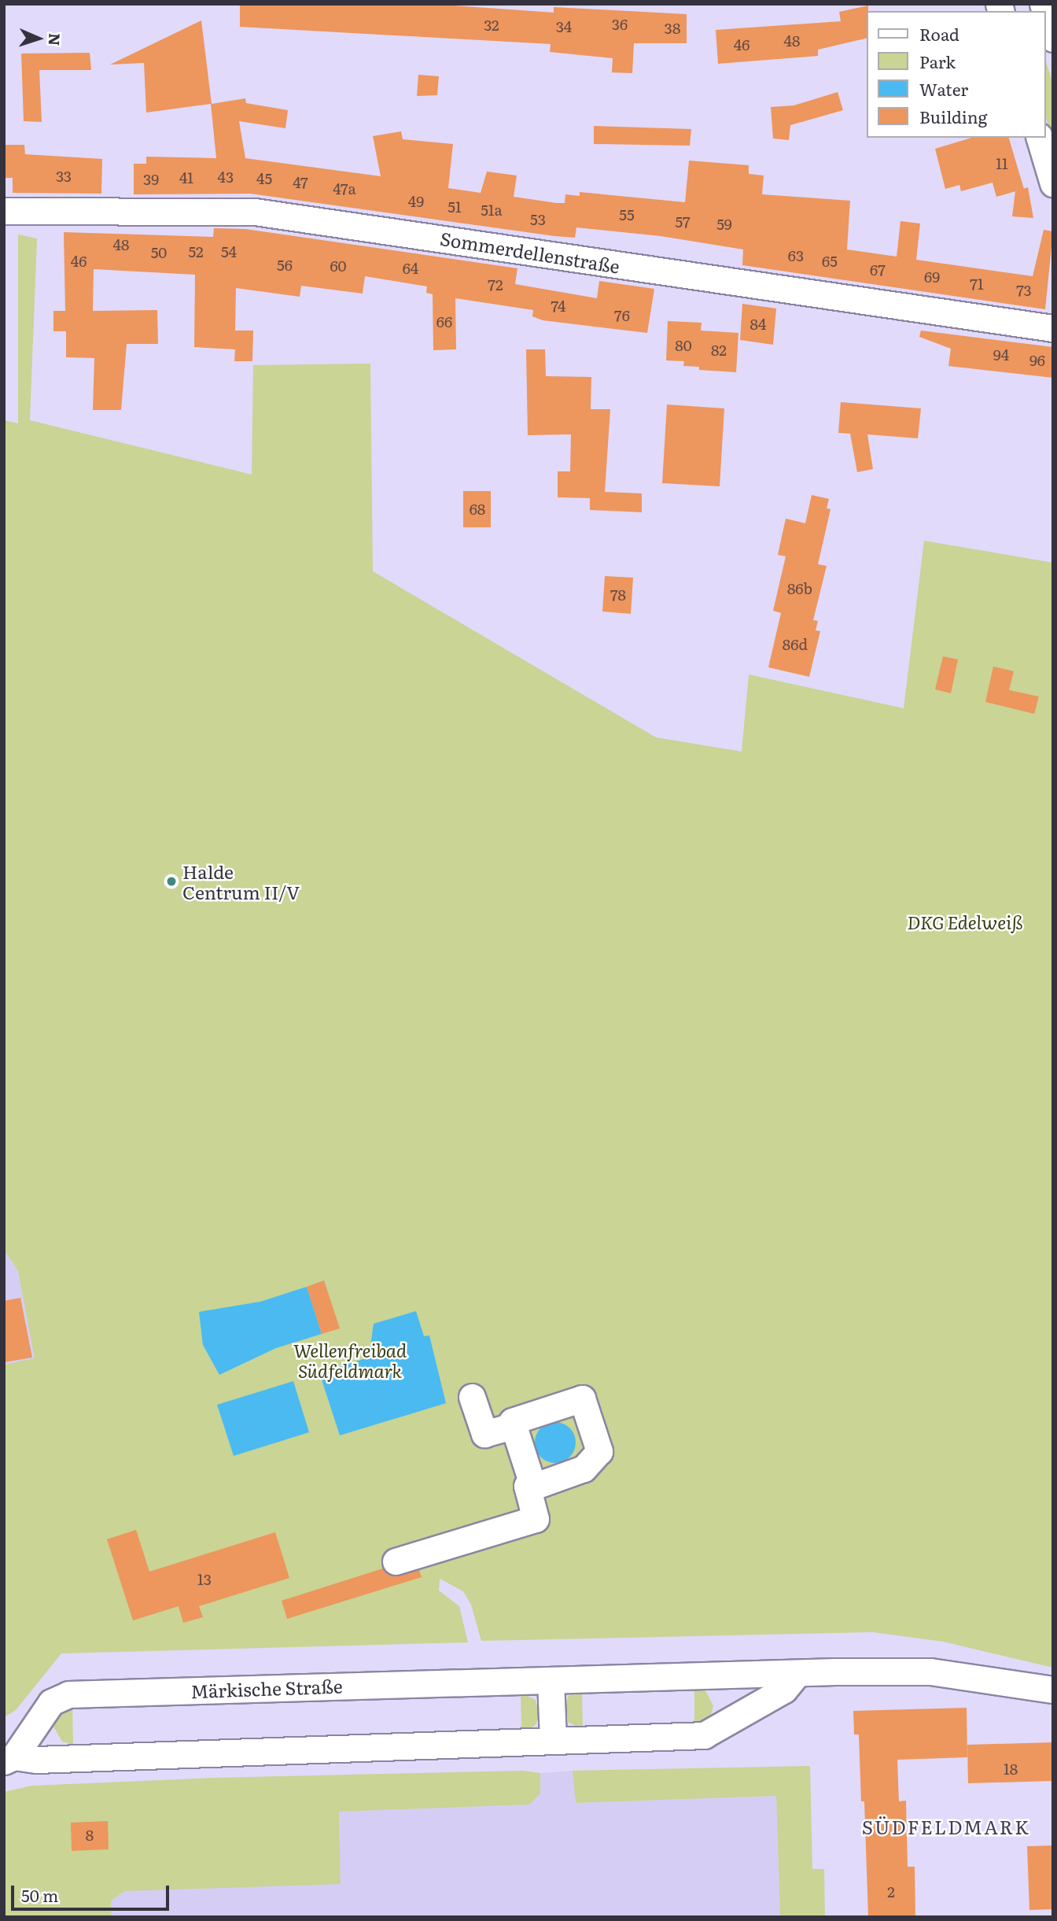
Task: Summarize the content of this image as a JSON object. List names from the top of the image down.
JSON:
{
  "streets": {
    "street": ["Sommerdellenstraße", "Märkische Straße"]
  },
  "districts": ["SÜDFELDMARK"],
  "parks": ["DKG Edelweiß", "Wellenfreibad Südfeldmark"],
  "places": ["Halde Centrum II/V"],
  "house_numbers": [
    "36",
    "32",
    "34",
    "38",
    "48",
    "46",
    "11",
    "33",
    "43",
    "41",
    "45",
    "39",
    "47",
    "47a",
    "49",
    "51",
    "51a",
    "55",
    "53",
    "57",
    "59",
    "48",
    "52",
    "54",
    "50",
    "63",
    "46",
    "65",
    "56",
    "60",
    "64",
    "67",
    "69",
    "71",
    "72",
    "73",
    "74",
    "76",
    "66",
    "84",
    "80",
    "82",
    "94",
    "96",
    "68",
    "86b",
    "78",
    "86d",
    "13",
    "18",
    "8",
    "2"
  ],
  "legend": [
    "Road",
    "Park",
    "Water",
    "Building"
  ],
  "scale_bar": "50 m",
  "north": "right"
}
